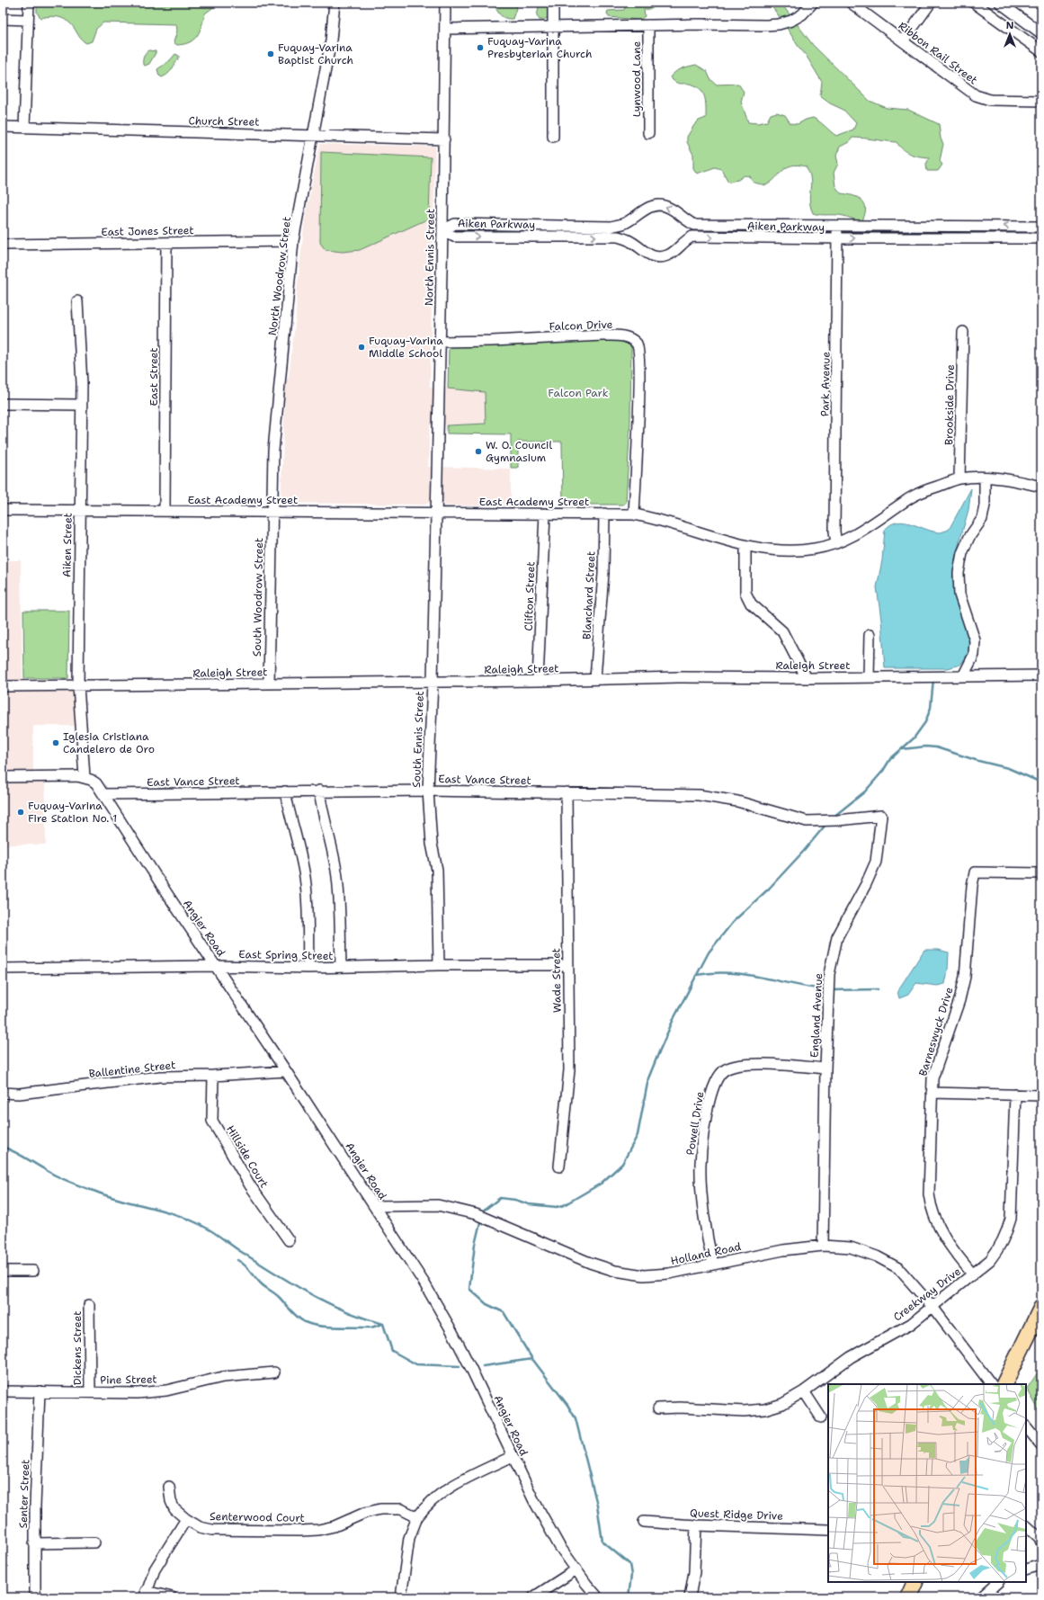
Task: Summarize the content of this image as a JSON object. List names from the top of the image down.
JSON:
{
  "streets": {
    "street": [
      "Ribbon Rail Street",
      "Lynwood Lane",
      "Church Street",
      "Aiken Parkway",
      "East Jones Street",
      "North Ennis Street",
      "North Woodrow Street",
      "Falcon Drive",
      "East Street",
      "Park Avenue",
      "Brookside Drive",
      "East Academy Street",
      "Aiken Street",
      "Blanchard Street",
      "Clifton Street",
      "South Woodrow Street",
      "Raleigh Street",
      "South Ennis Street",
      "East Vance Street",
      "Angier Road",
      "East Spring Street",
      "Wade Street",
      "England Avenue",
      "Barneswyck Drive",
      "Ballentine Street",
      "Powell Drive",
      "Hillside Court",
      "Holland Road",
      "Creekway Drive",
      "Dickens Street",
      "Pine Street",
      "Senter Street",
      "Quest Ridge Drive",
      "Senterwood Court"
    ]
  },
  "crossings": [
    ["Church Street", "North Ennis Street"],
    ["Church Street", "North Woodrow Street"],
    ["Aiken Parkway", "North Ennis Street"],
    ["Aiken Parkway", "Park Avenue"],
    ["East Jones Street", "North Woodrow Street"],
    ["East Jones Street", "East Street"],
    ["North Ennis Street", "Falcon Drive"],
    ["North Ennis Street", "East Academy Street"],
    ["North Ennis Street", "South Ennis Street"],
    ["North Woodrow Street", "East Academy Street"],
    ["North Woodrow Street", "South Woodrow Street"],
    ["Falcon Drive", "East Academy Street"],
    ["East Street", "East Academy Street"],
    ["Park Avenue", "East Academy Street"],
    ["Brookside Drive", "East Academy Street"],
    ["East Academy Street", "Aiken Street"],
    ["East Academy Street", "Blanchard Street"],
    ["East Academy Street", "Clifton Street"],
    ["East Academy Street", "South Woodrow Street"],
    ["East Academy Street", "South Ennis Street"],
    ["Aiken Street", "Raleigh Street"],
    ["Aiken Street", "Angier Road"],
    ["Blanchard Street", "Raleigh Street"],
    ["Clifton Street", "Raleigh Street"],
    ["South Woodrow Street", "Raleigh Street"],
    ["Raleigh Street", "South Ennis Street"],
    ["South Ennis Street", "East Vance Street"],
    ["South Ennis Street", "East Spring Street"],
    ["East Vance Street", "Angier Road"],
    ["East Vance Street", "Wade Street"],
    ["East Vance Street", "England Avenue"],
    ["Angier Road", "East Spring Street"],
    ["Angier Road", "Ballentine Street"],
    ["Angier Road", "Holland Road"],
    ["East Spring Street", "Wade Street"],
    ["England Avenue", "Powell Drive"],
    ["England Avenue", "Holland Road"],
    ["Barneswyck Drive", "Creekway Drive"],
    ["Ballentine Street", "Hillside Court"],
    ["Powell Drive", "Holland Road"],
    ["Holland Road", "Creekway Drive"],
    ["Dickens Street", "Pine Street"],
    ["Pine Street", "Senter Street"]
  ],
  "parks": ["Falcon Park"],
  "places": [
    "Fuquay-Varina Presbyterian Church",
    "Fuquay-Varina Baptist Church",
    "Fuquay-Varina Middle School",
    "W. O. Council Gymnasium",
    "Iglesia Cristiana Candelero de Oro",
    "Fuquay-Varina Fire Station No. 1"
  ],
  "north": "top"
}
